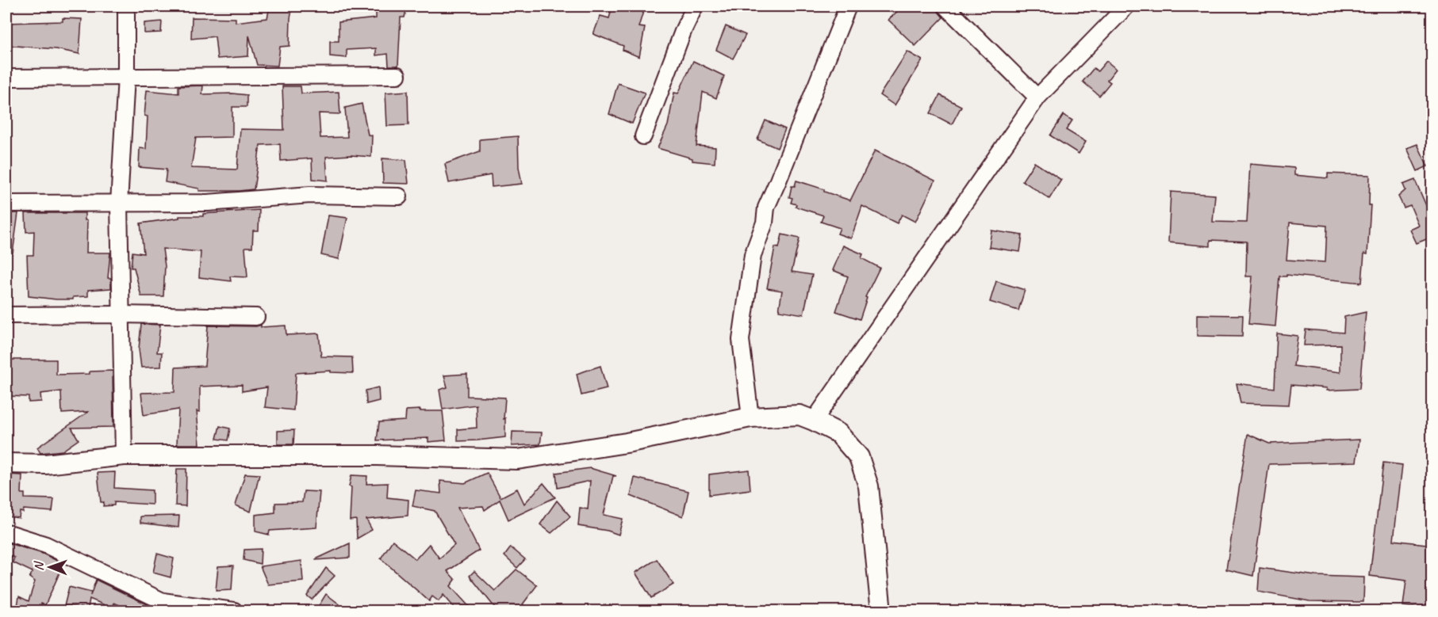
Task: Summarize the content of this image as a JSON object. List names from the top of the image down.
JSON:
{
  "north": "left"
}
